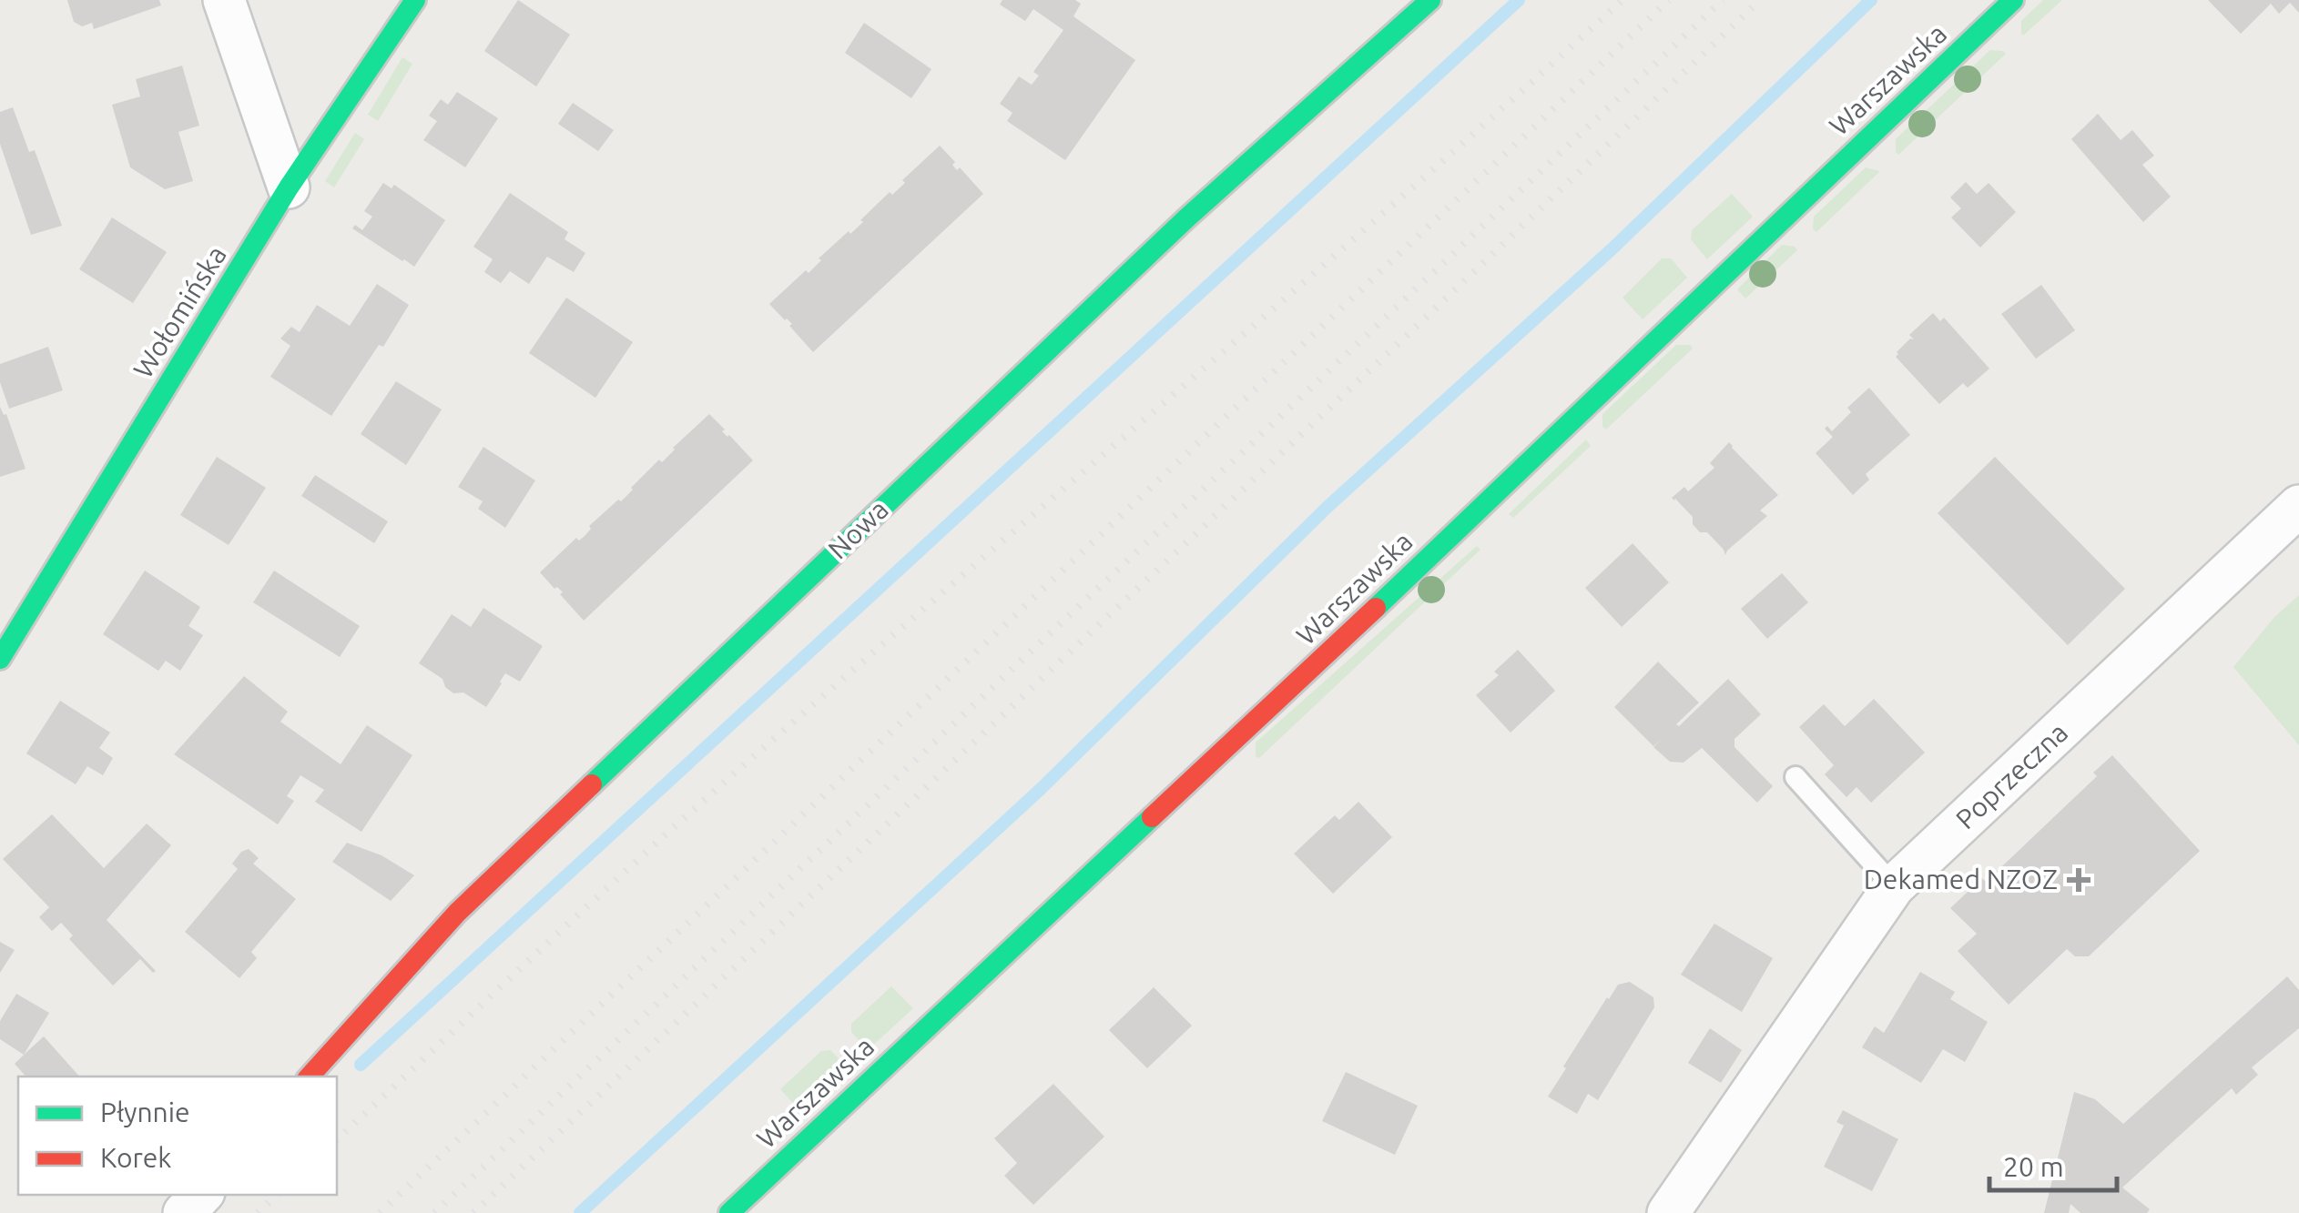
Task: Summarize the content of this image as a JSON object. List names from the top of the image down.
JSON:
{
  "streets": {
    "street": [
      "Warszawska",
      "Wołomińska",
      "Nowa",
      "Poprzeczna"
    ]
  },
  "places": {
    "health": ["Dekamed NZOZ"]
  },
  "legend": ["Płynnie", "Korek"],
  "scale_bar": "20 m"
}
